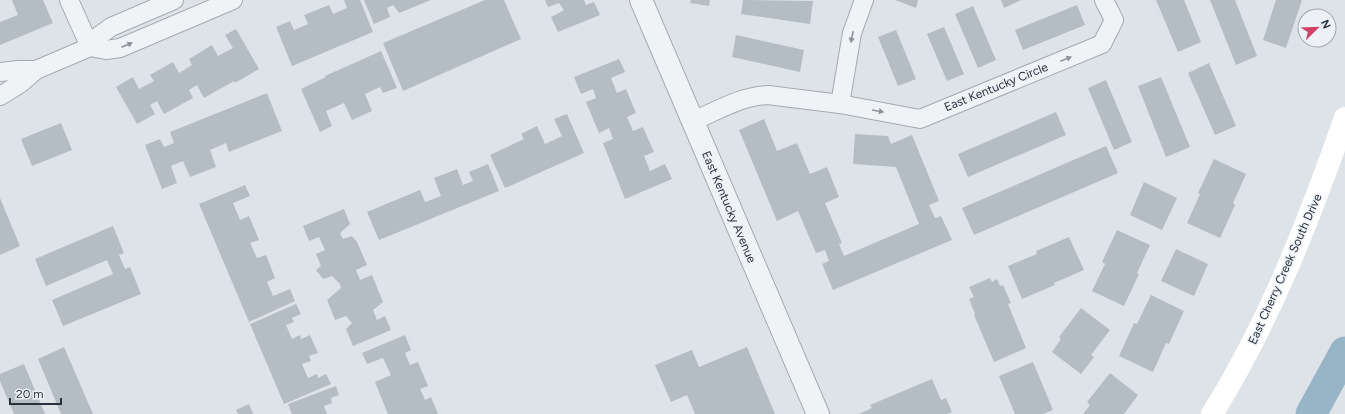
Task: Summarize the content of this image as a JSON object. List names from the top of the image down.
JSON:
{
  "streets": {
    "main road": ["East Cherry Creek South Drive"],
    "street": ["East Kentucky Circle", "East Kentucky Avenue"]
  },
  "crossings": [
    ["East Kentucky Circle", "East Kentucky Avenue"]
  ],
  "one_way": ["East Kentucky Circle"],
  "scale_bar": "20 m",
  "north": "top right"
}
